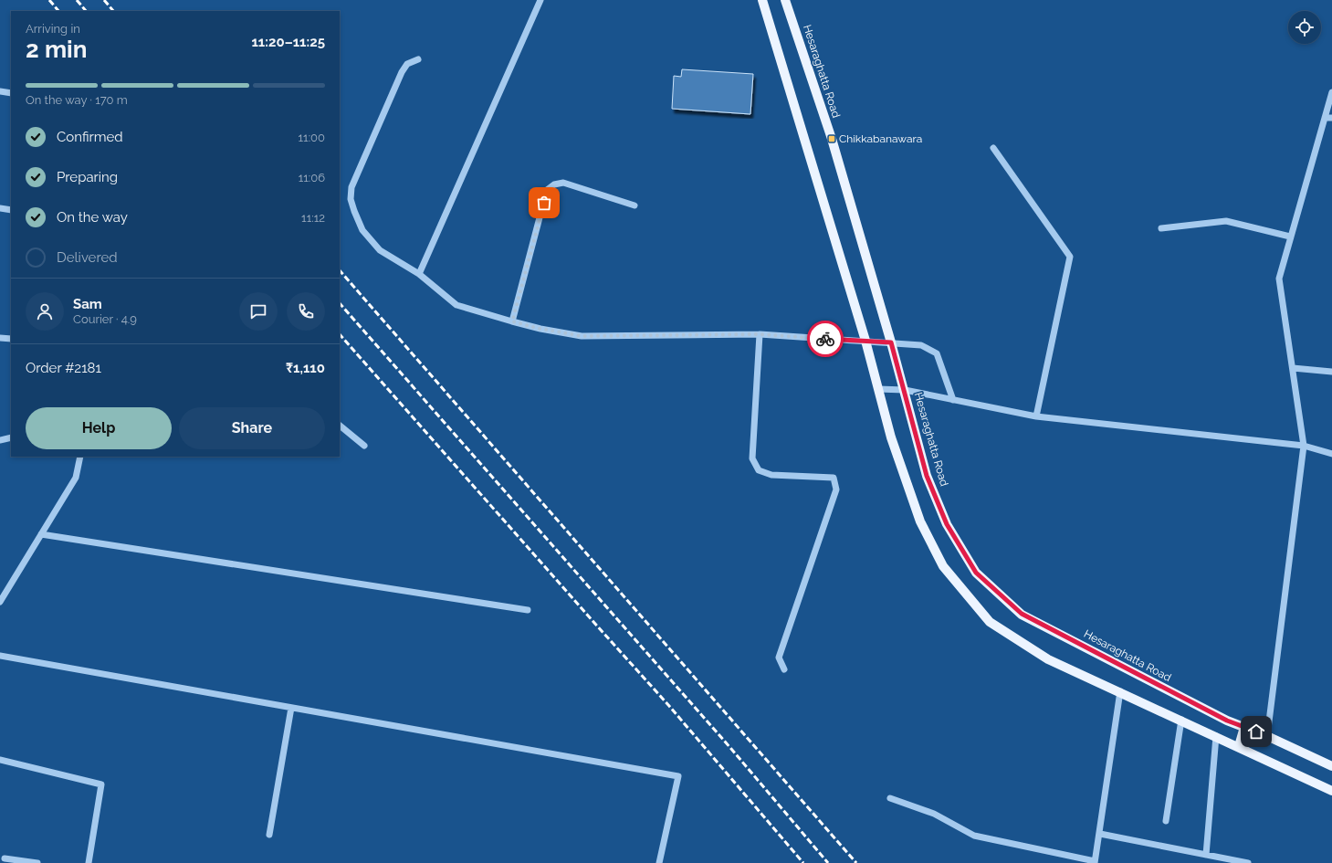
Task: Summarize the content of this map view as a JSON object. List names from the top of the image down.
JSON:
{
  "streets": {
    "main road": ["Hesaraghatta Road"]
  },
  "places": {
    "transit": ["Chikkabanawara"]
  },
  "page": {
    "heading": ["2 min", "Arriving in", "11:20–11:25"],
    "panel": [
      "Sam",
      "Courier · 4.9",
      "Order #2181",
      "₹1,110"
    ],
    "bar": "On the way · 170 m",
    "list": [
      ["Confirmed", "11:00"],
      ["Preparing", "11:06"],
      ["On the way", "11:12"],
      "Delivered"
    ],
    "buttons": ["Help", "Share"]
  }
}
